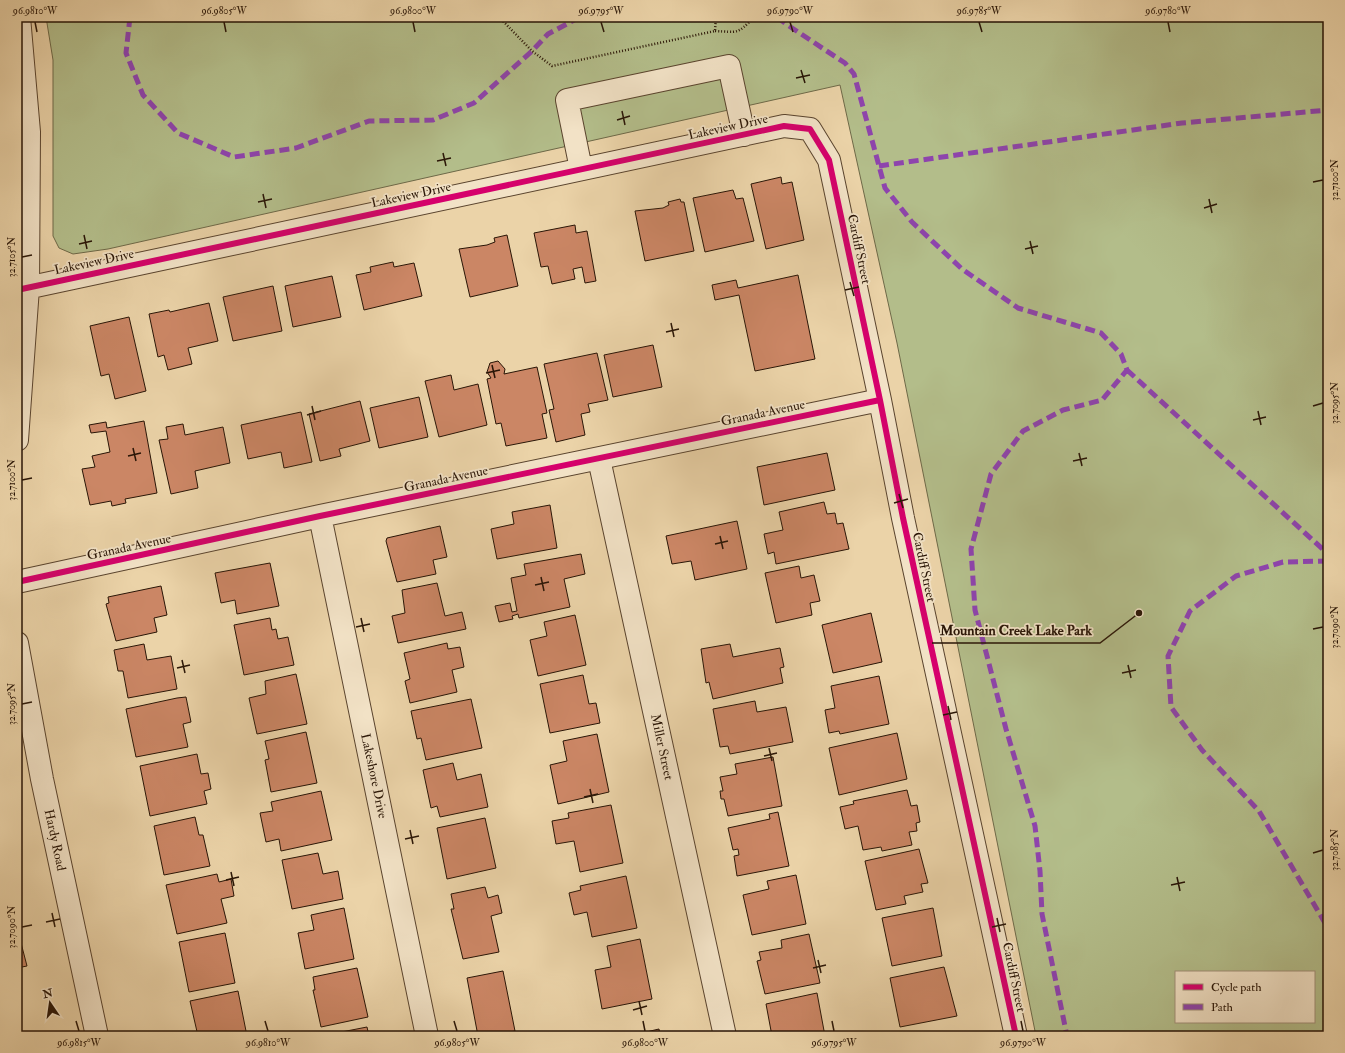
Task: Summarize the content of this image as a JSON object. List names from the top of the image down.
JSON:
{
  "streets": {
    "street": [
      "Lakeview Drive",
      "Cardiff Street",
      "Granada Avenue",
      "Miller Street",
      "Lakeshore Drive",
      "Hardy Road"
    ]
  },
  "crossings": [
    ["Lakeview Drive", "Cardiff Street"],
    ["Cardiff Street", "Granada Avenue"],
    ["Granada Avenue", "Miller Street"],
    ["Granada Avenue", "Lakeshore Drive"]
  ],
  "places": ["Mountain Creek Lake Park"],
  "legend": ["Cycle path", "Path"],
  "north": "top",
  "coordinates": [
    "96.9810°W",
    "96.9805°W",
    "96.9800°W",
    "96.9795°W",
    "96.9790°W",
    "96.9785°W",
    "96.9780°W",
    "32.7100°N",
    "32.7105°N",
    "32.7095°N",
    "32.7090°N",
    "32.7085°N",
    "96.9815°W"
  ]
}
